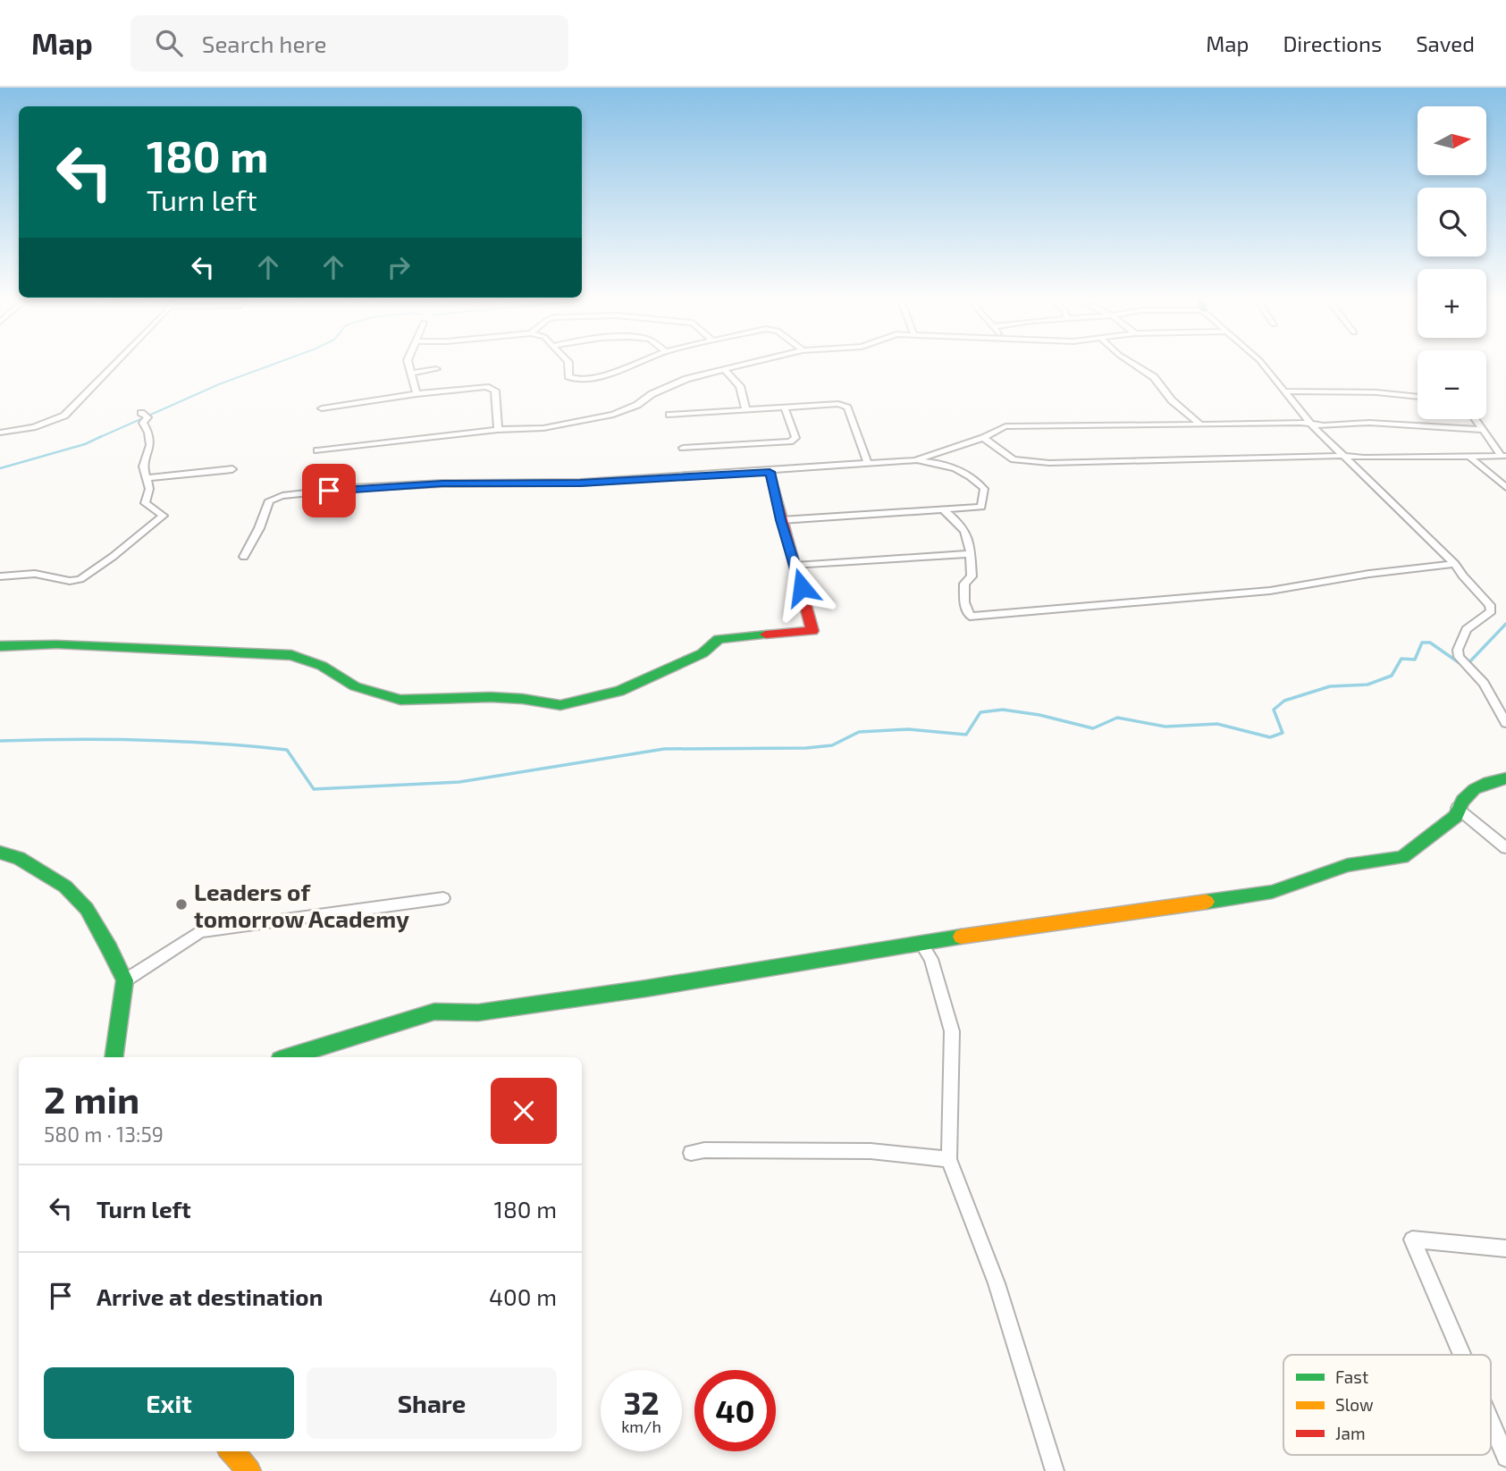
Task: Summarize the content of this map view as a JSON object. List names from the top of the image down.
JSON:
{
  "places": ["Leaders of tomorrow Academy"],
  "legend": ["Fast", "Slow", "Jam"],
  "north": "right",
  "page": {
    "header": "Map",
    "search": "Search here",
    "nav": ["Map", "Directions", "Saved"],
    "map_buttons": ["+", "−"],
    "turn": ["180 m", "Turn left"],
    "heading": ["2 min", "580 m · 13:59"],
    "list": [
      {
        "name": "Turn left",
        "value": "180 m"
      },
      {
        "name": "Arrive at destination",
        "value": "400 m"
      }
    ],
    "buttons": ["Exit", "Share"],
    "speed": "32 km/h",
    "limit": "40"
  }
}
